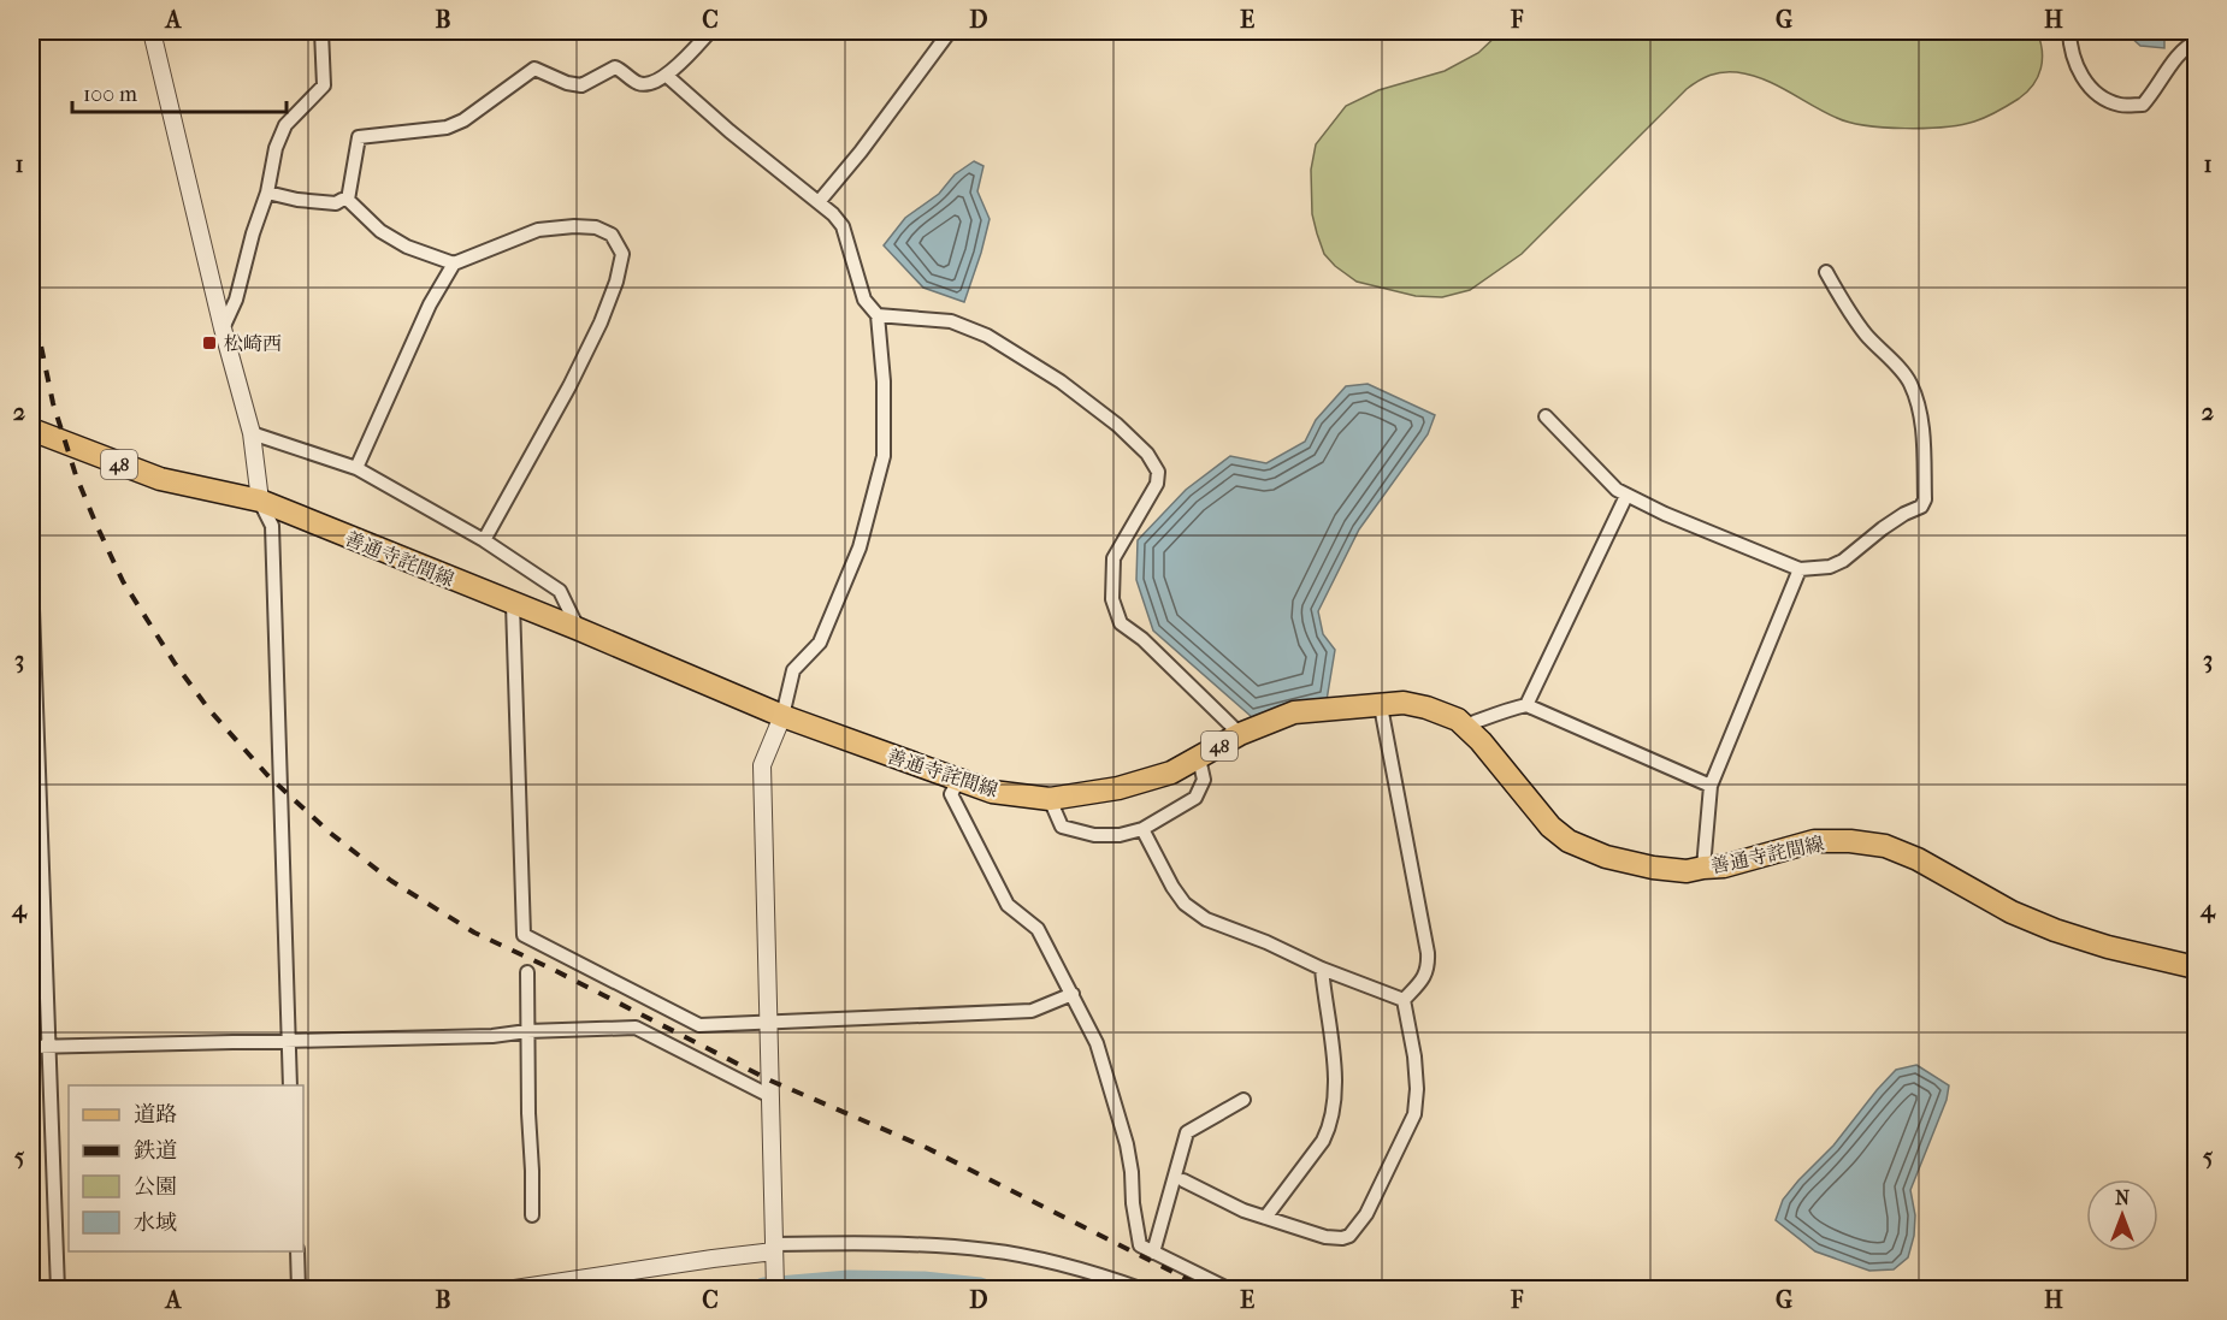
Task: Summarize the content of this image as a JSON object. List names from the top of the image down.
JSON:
{
  "streets": {
    "main road": ["48", "善通寺詫間線"]
  },
  "places": {
    "transit": ["松崎西"]
  },
  "legend": [
    "道路",
    "鉄道",
    "公園",
    "水域"
  ],
  "scale_bar": "100 m",
  "north": "top",
  "grid": {
    "columns": [
      "A",
      "B",
      "C",
      "D",
      "E",
      "F",
      "G",
      "H"
    ],
    "rows": [
      "1",
      "2",
      "3",
      "4",
      "5"
    ]
  }
}
